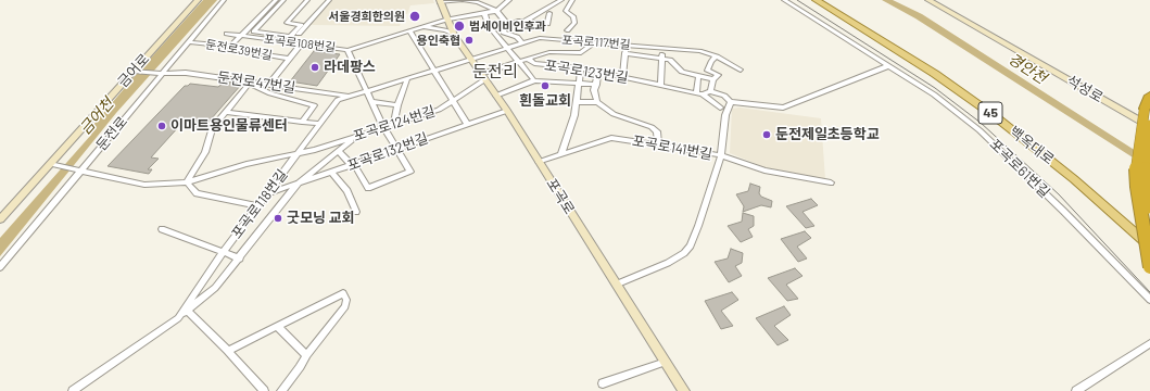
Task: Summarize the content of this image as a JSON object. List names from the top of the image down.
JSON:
{
  "streets": {
    "main road": ["45", "백옥대로"],
    "street": [
      "포곡로117번길",
      "포곡로108번길",
      "둔전로39번길",
      "금어로",
      "포곡로123번길",
      "둔전로47번길",
      "석성로",
      "포곡로124번길",
      "둔전로",
      "포곡로141번길",
      "포곡로132번길",
      "포곡로61번길",
      "포곡로",
      "포곡로118번길"
    ]
  },
  "crossings": [
    ["포곡로117번길", "포곡로"],
    ["포곡로117번길", "포곡로118번길"],
    ["포곡로108번길", "포곡로"],
    ["둔전로39번길", "둔전로"],
    ["금어로", "둔전로47번길"],
    ["금어로", "포곡로124번길"],
    ["포곡로123번길", "포곡로124번길"],
    ["포곡로123번길", "포곡로"],
    ["둔전로47번길", "둔전로"],
    ["둔전로47번길", "포곡로118번길"],
    ["포곡로124번길", "둔전로"],
    ["포곡로124번길", "포곡로"],
    ["포곡로124번길", "포곡로118번길"],
    ["포곡로141번길", "포곡로"],
    ["포곡로132번길", "포곡로"],
    ["포곡로132번길", "포곡로118번길"],
    ["포곡로", "포곡로118번길"]
  ],
  "districts": ["둔전리"],
  "water": ["경안천", "금어천"],
  "places": [
    "서울경희한의원",
    "범세이비인후과",
    "용인축협",
    "라데팡스",
    "흰돌교회",
    "이마트용인물류센터",
    "둔전제일초등학교",
    "굿모닝 교회"
  ]
}
